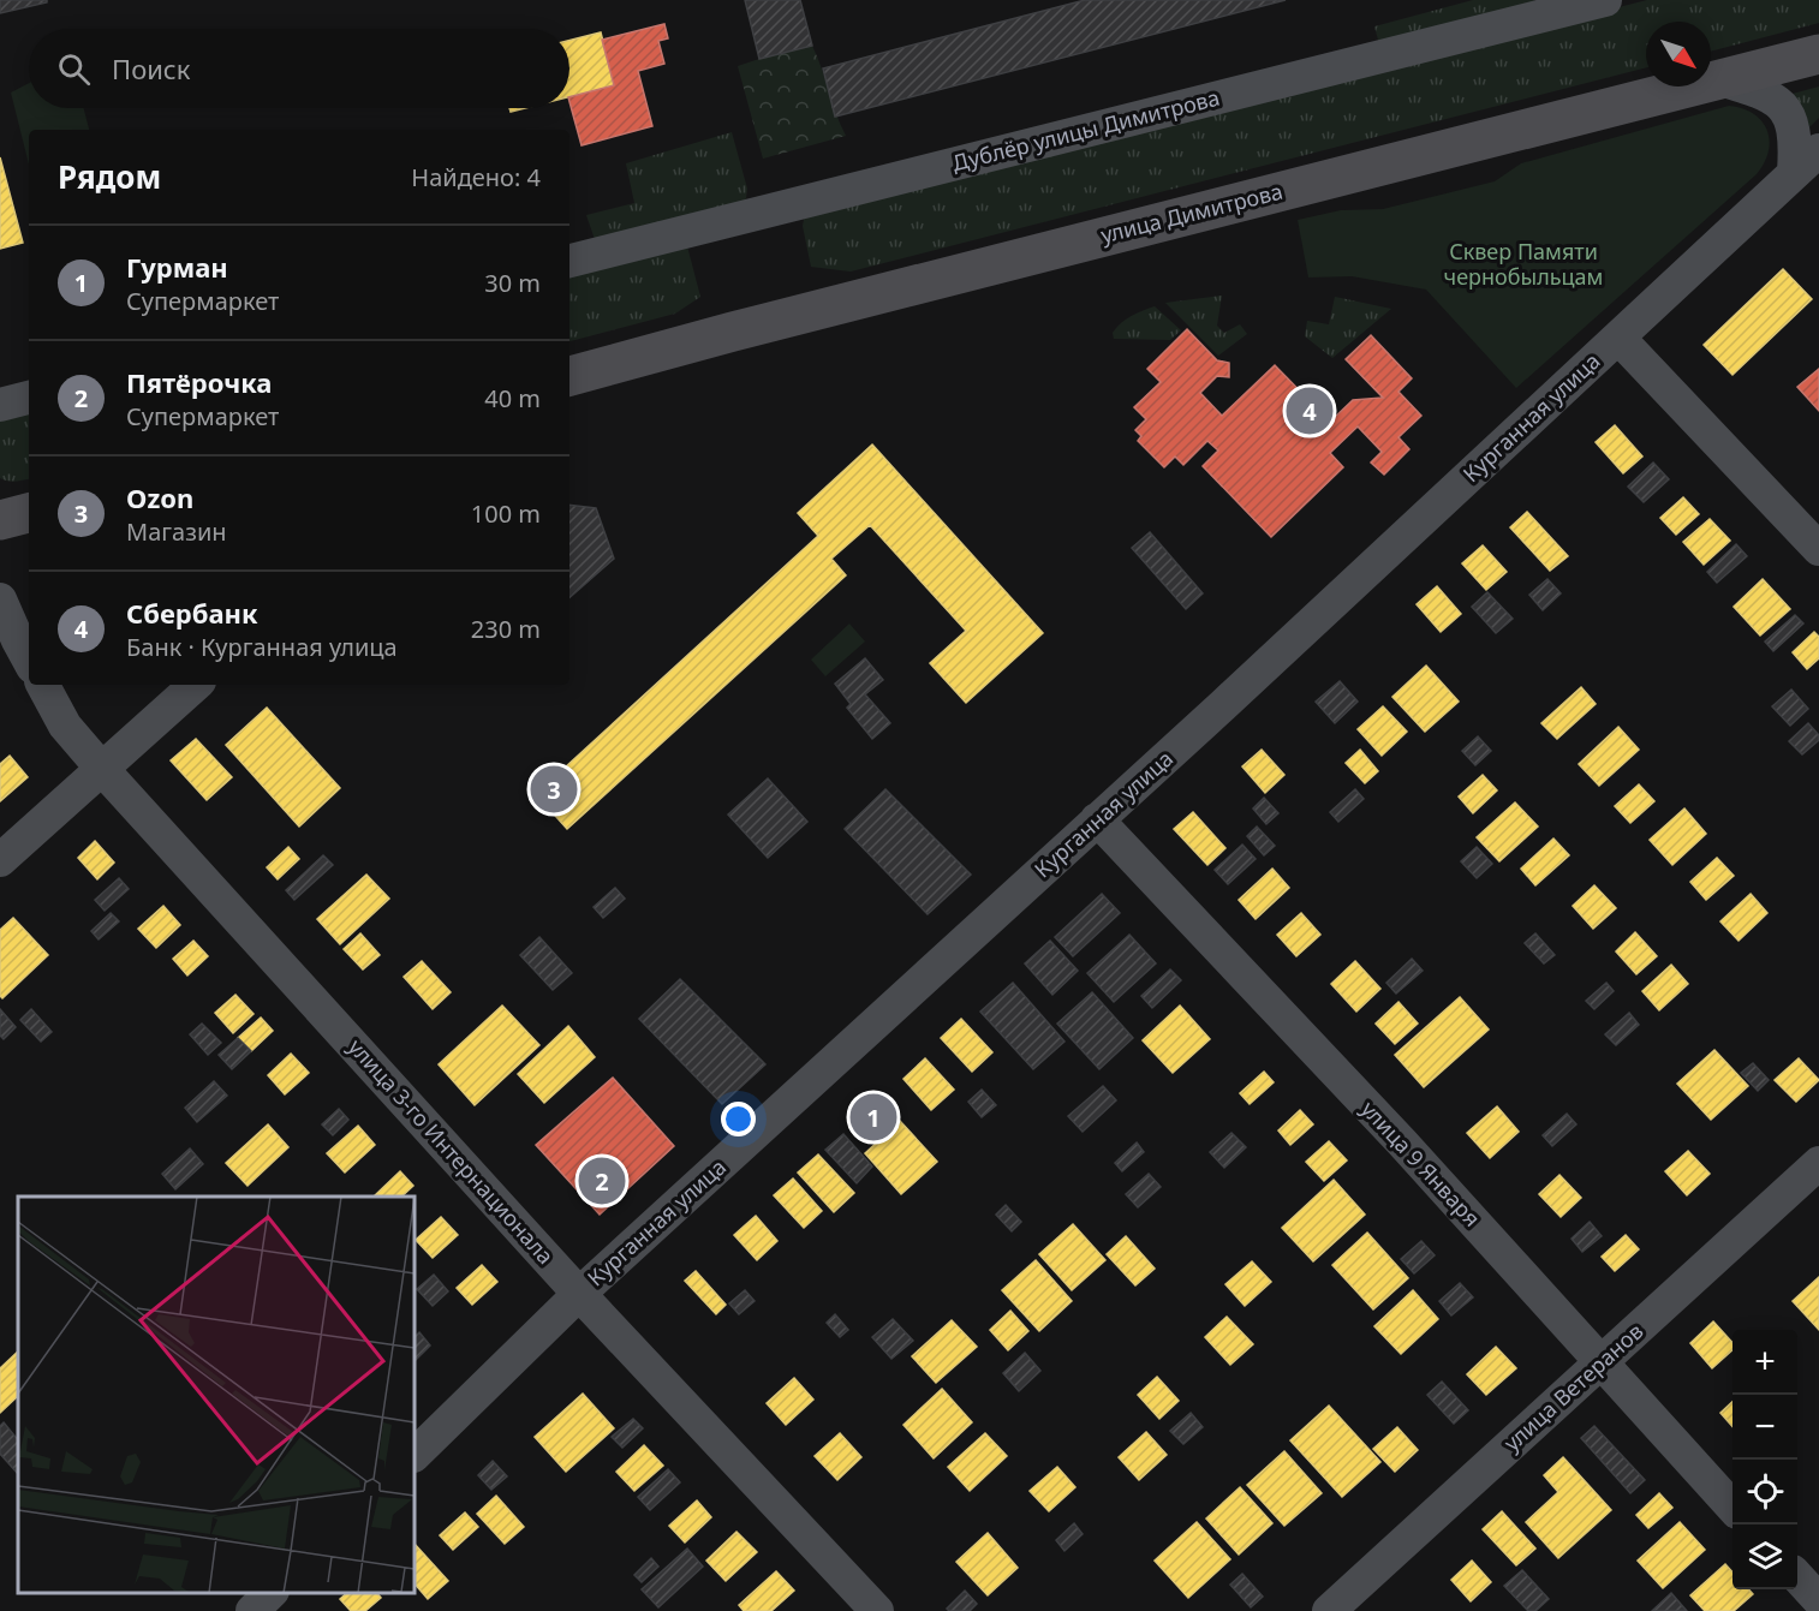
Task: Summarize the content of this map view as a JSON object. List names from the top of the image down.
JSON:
{
  "streets": {
    "main road": ["улица Димитрова"],
    "street": [
      "Дублёр улицы Димитрова",
      "Курганная улица",
      "улица 3-го Интернационала",
      "улица 9 Января",
      "улица Ветеранов"
    ]
  },
  "crossings": [
    ["улица Димитрова", "Курганная улица"],
    ["Курганная улица", "улица 3-го Интернационала"],
    ["Курганная улица", "улица 9 Января"],
    ["улица 9 Января", "улица Ветеранов"]
  ],
  "parks": ["Сквер Памяти чернобыльцам"],
  "north": "bottom right",
  "page": {
    "search": "Поиск",
    "heading": ["Рядом", "Найдено: 4"],
    "list": [
      {
        "mark": "1",
        "name": "Гурман",
        "note": "Супермаркет",
        "value": "30 m"
      },
      {
        "mark": "2",
        "name": "Пятёрочка",
        "note": "Супермаркет",
        "value": "40 m"
      },
      {
        "mark": "3",
        "name": "Ozon",
        "note": "Магазин",
        "value": "100 m"
      },
      {
        "mark": "4",
        "name": "Сбербанк",
        "note": "Банк · Курганная улица",
        "value": "230 m"
      }
    ],
    "pins": [
      "4",
      "3",
      "1",
      "2"
    ],
    "map_buttons": ["+", "−"]
  }
}
